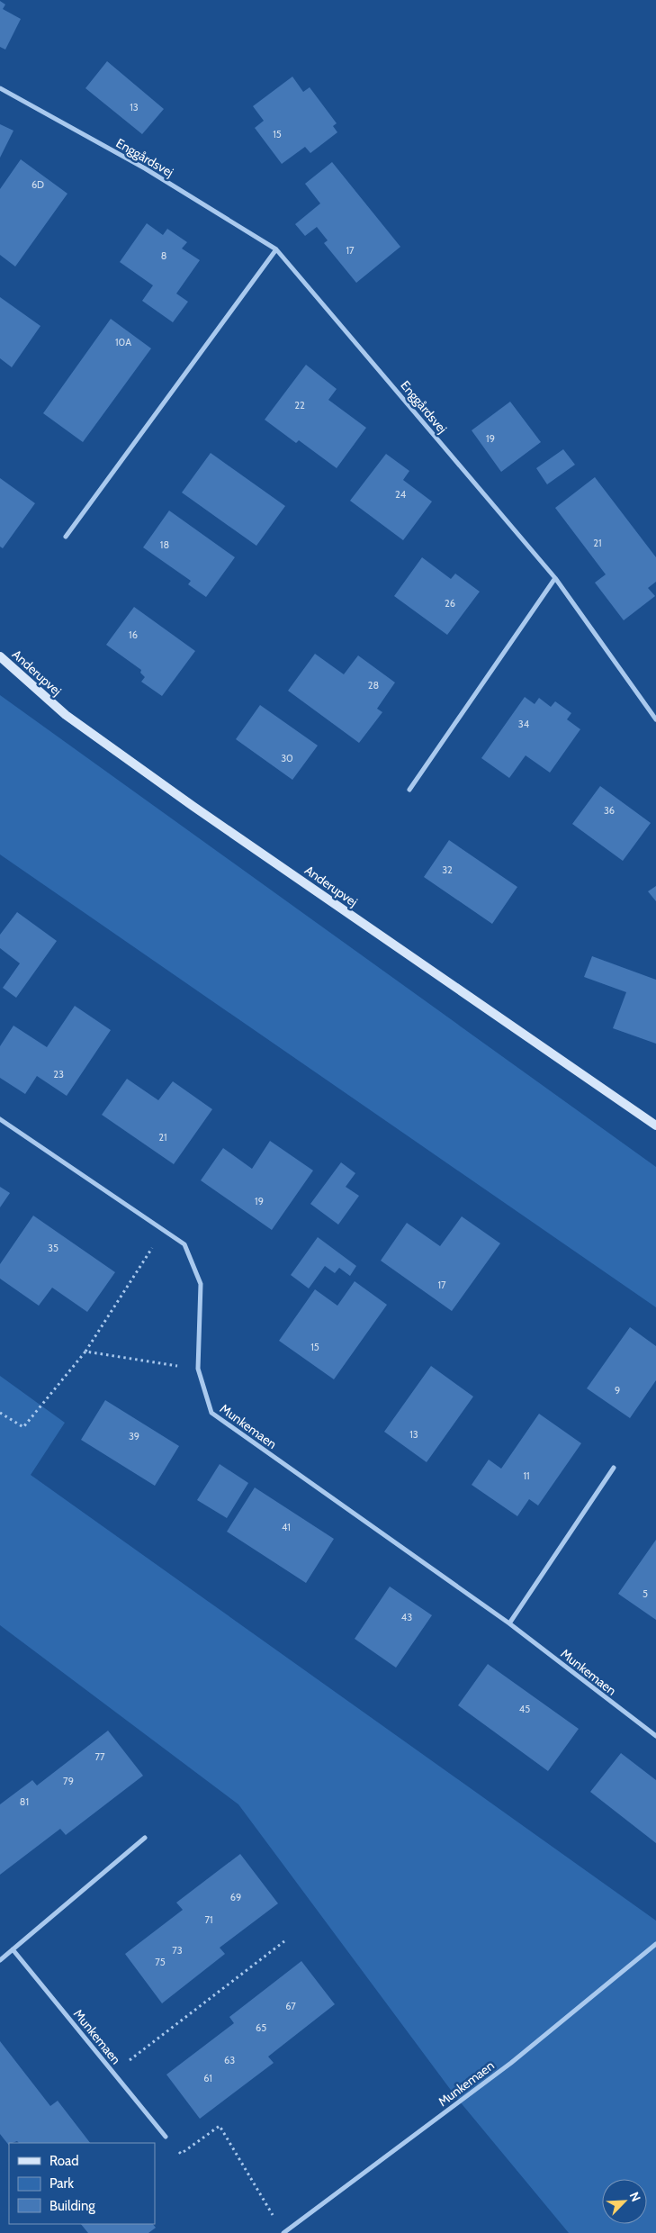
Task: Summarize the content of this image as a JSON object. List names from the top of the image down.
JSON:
{
  "streets": {
    "street": ["Enggårdsvej", "Anderupvej", "Munkemaen"]
  },
  "house_numbers": [
    "13",
    "15",
    "6D",
    "17",
    "8",
    "10A",
    "22",
    "19",
    "24",
    "21",
    "18",
    "26",
    "16",
    "28",
    "34",
    "30",
    "36",
    "32",
    "23",
    "21",
    "19",
    "35",
    "17",
    "15",
    "9",
    "13",
    "39",
    "11",
    "41",
    "5",
    "43",
    "45",
    "77",
    "79",
    "81",
    "69",
    "71",
    "73",
    "75",
    "67",
    "65",
    "63",
    "61"
  ],
  "legend": ["Road", "Park", "Building"],
  "north": "top right"
}
